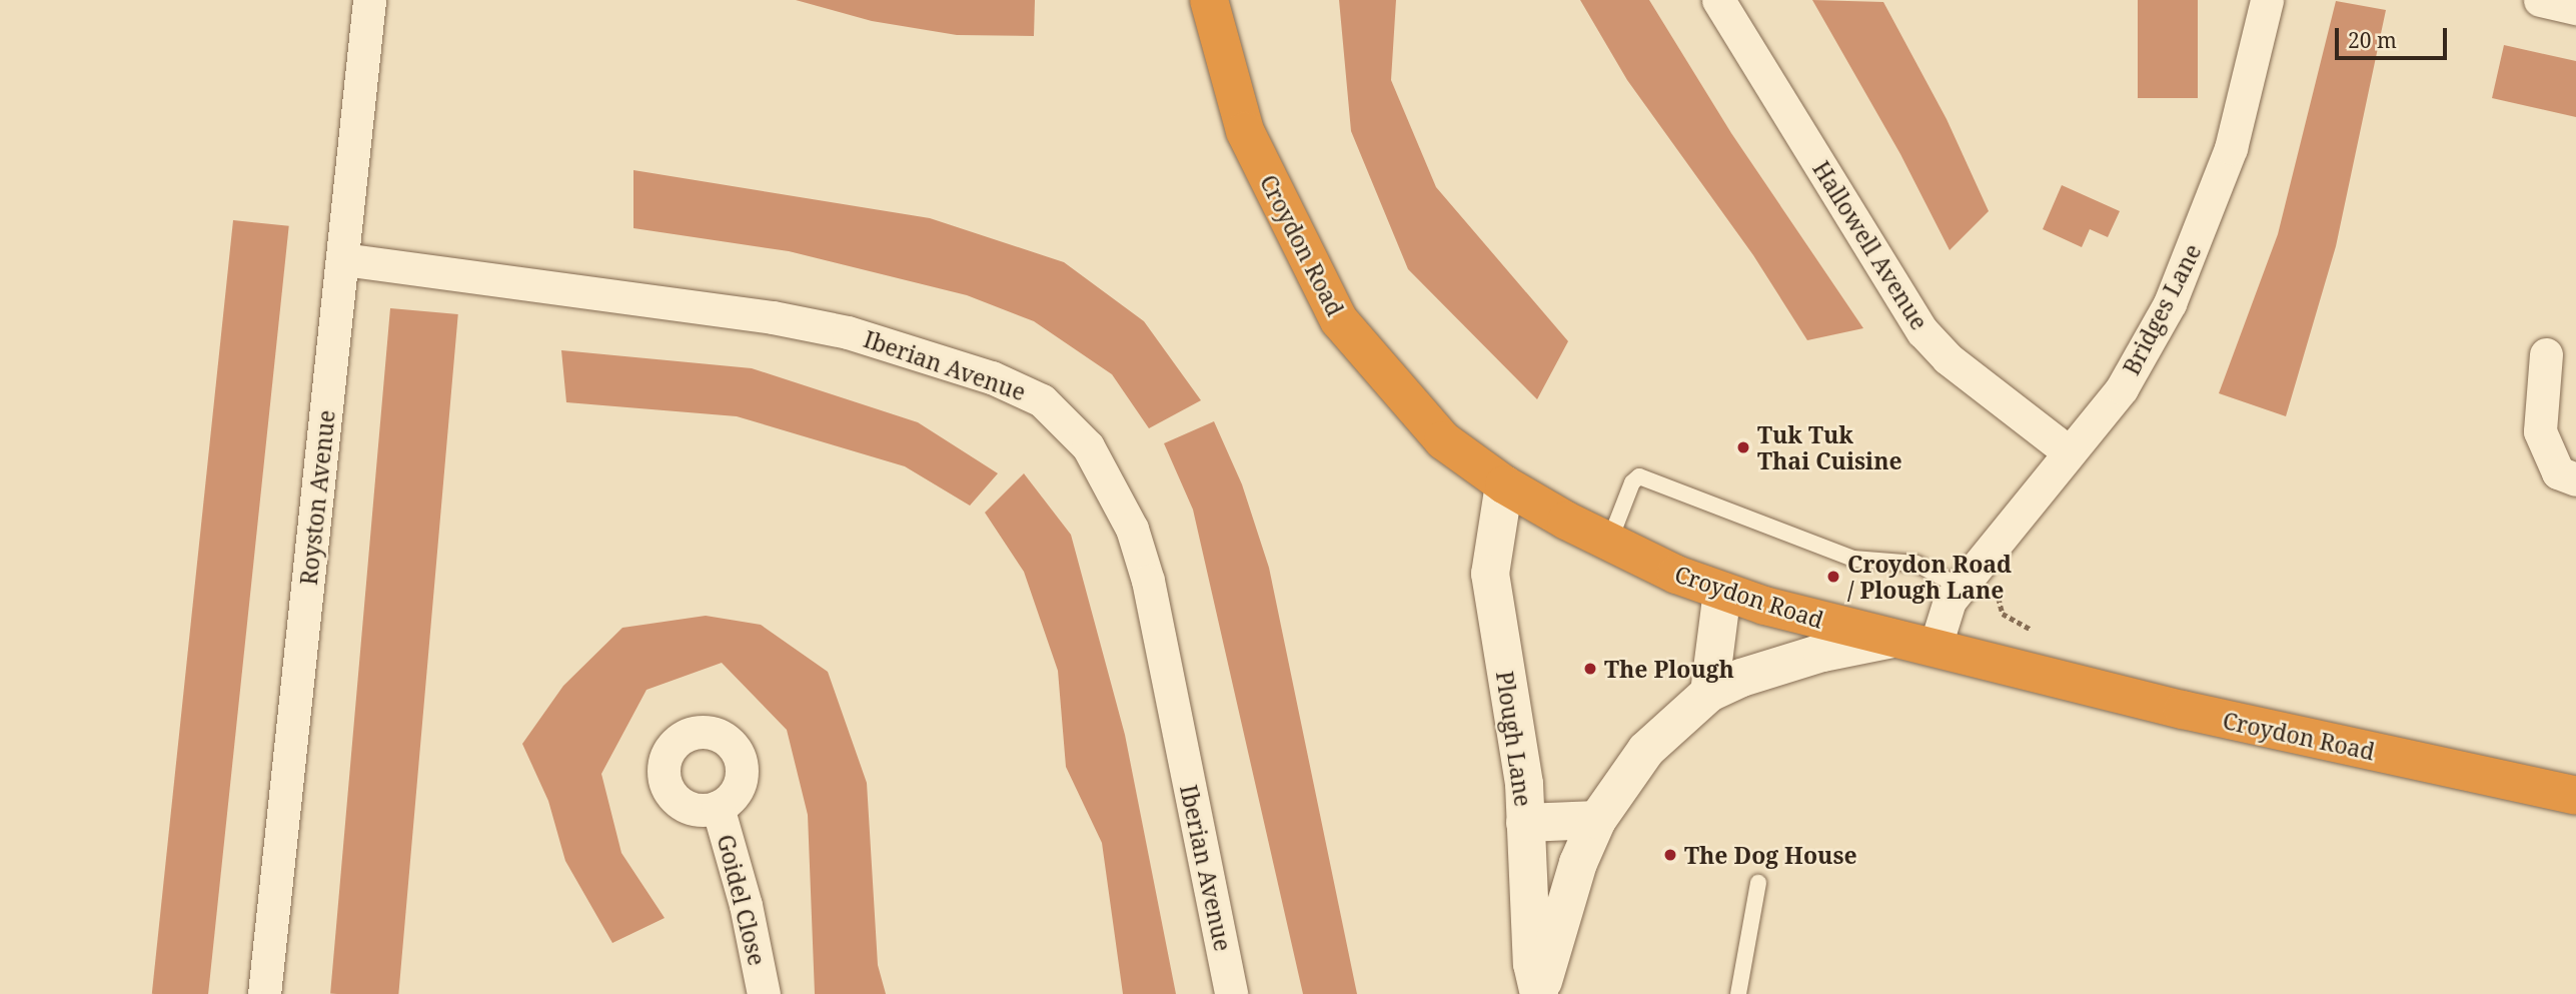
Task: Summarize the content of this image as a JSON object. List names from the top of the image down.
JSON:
{
  "streets": {
    "highway": ["Croydon Road"],
    "main road": ["Plough Lane"],
    "street": [
      "Hallowell Avenue",
      "Bridges Lane",
      "Iberian Avenue",
      "Royston Avenue",
      "Goidel Close"
    ]
  },
  "crossings": [
    ["Croydon Road", "Bridges Lane"],
    ["Croydon Road", "Plough Lane"],
    ["Hallowell Avenue", "Bridges Lane"],
    ["Iberian Avenue", "Royston Avenue"]
  ],
  "places": [
    "Tuk Tuk Thai Cuisine",
    "Croydon Road / Plough Lane",
    "The Plough",
    "The Dog House"
  ],
  "scale_bar": "20 m"
}
